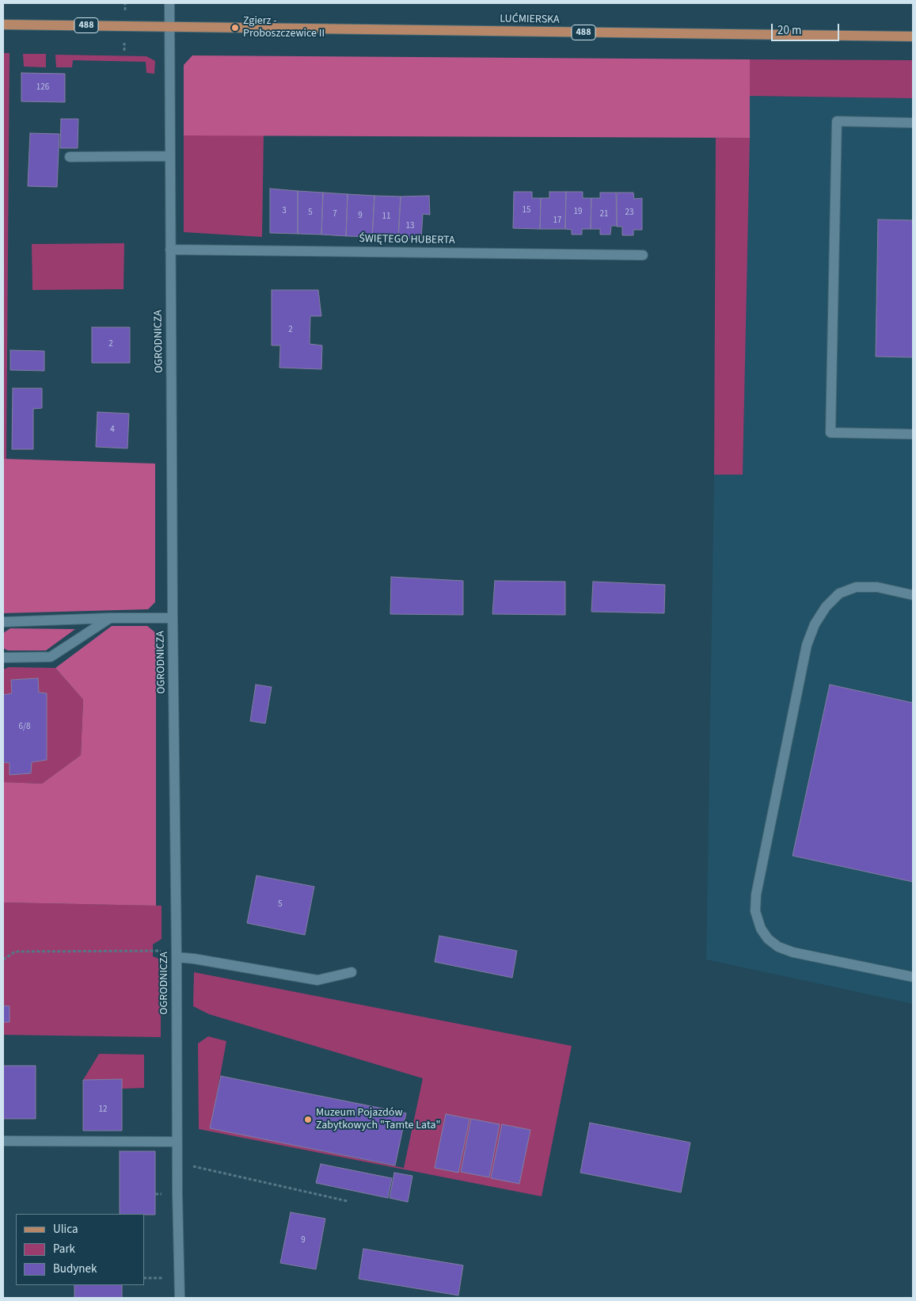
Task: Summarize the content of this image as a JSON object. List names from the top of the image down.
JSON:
{
  "streets": {
    "main road": ["LUĆMIERSKA", "488"],
    "street": ["ŚWIĘTEGO HUBERTA", "OGRODNICZA"]
  },
  "crossings": [
    ["LUĆMIERSKA", "488"],
    ["LUĆMIERSKA", "OGRODNICZA"],
    ["488", "OGRODNICZA"],
    ["ŚWIĘTEGO HUBERTA", "OGRODNICZA"]
  ],
  "places": ["Zgierz - Proboszczewice II", "Muzeum Pojazdów Zabytkowych \"Tamte Lata\""],
  "house_numbers": [
    "126",
    "15",
    "3",
    "19",
    "5",
    "23",
    "7",
    "21",
    "9",
    "11",
    "17",
    "13",
    "2",
    "2",
    "4",
    "6/8",
    "5",
    "12",
    "9"
  ],
  "legend": ["Ulica", "Park", "Budynek"],
  "scale_bar": "20 m"
}
